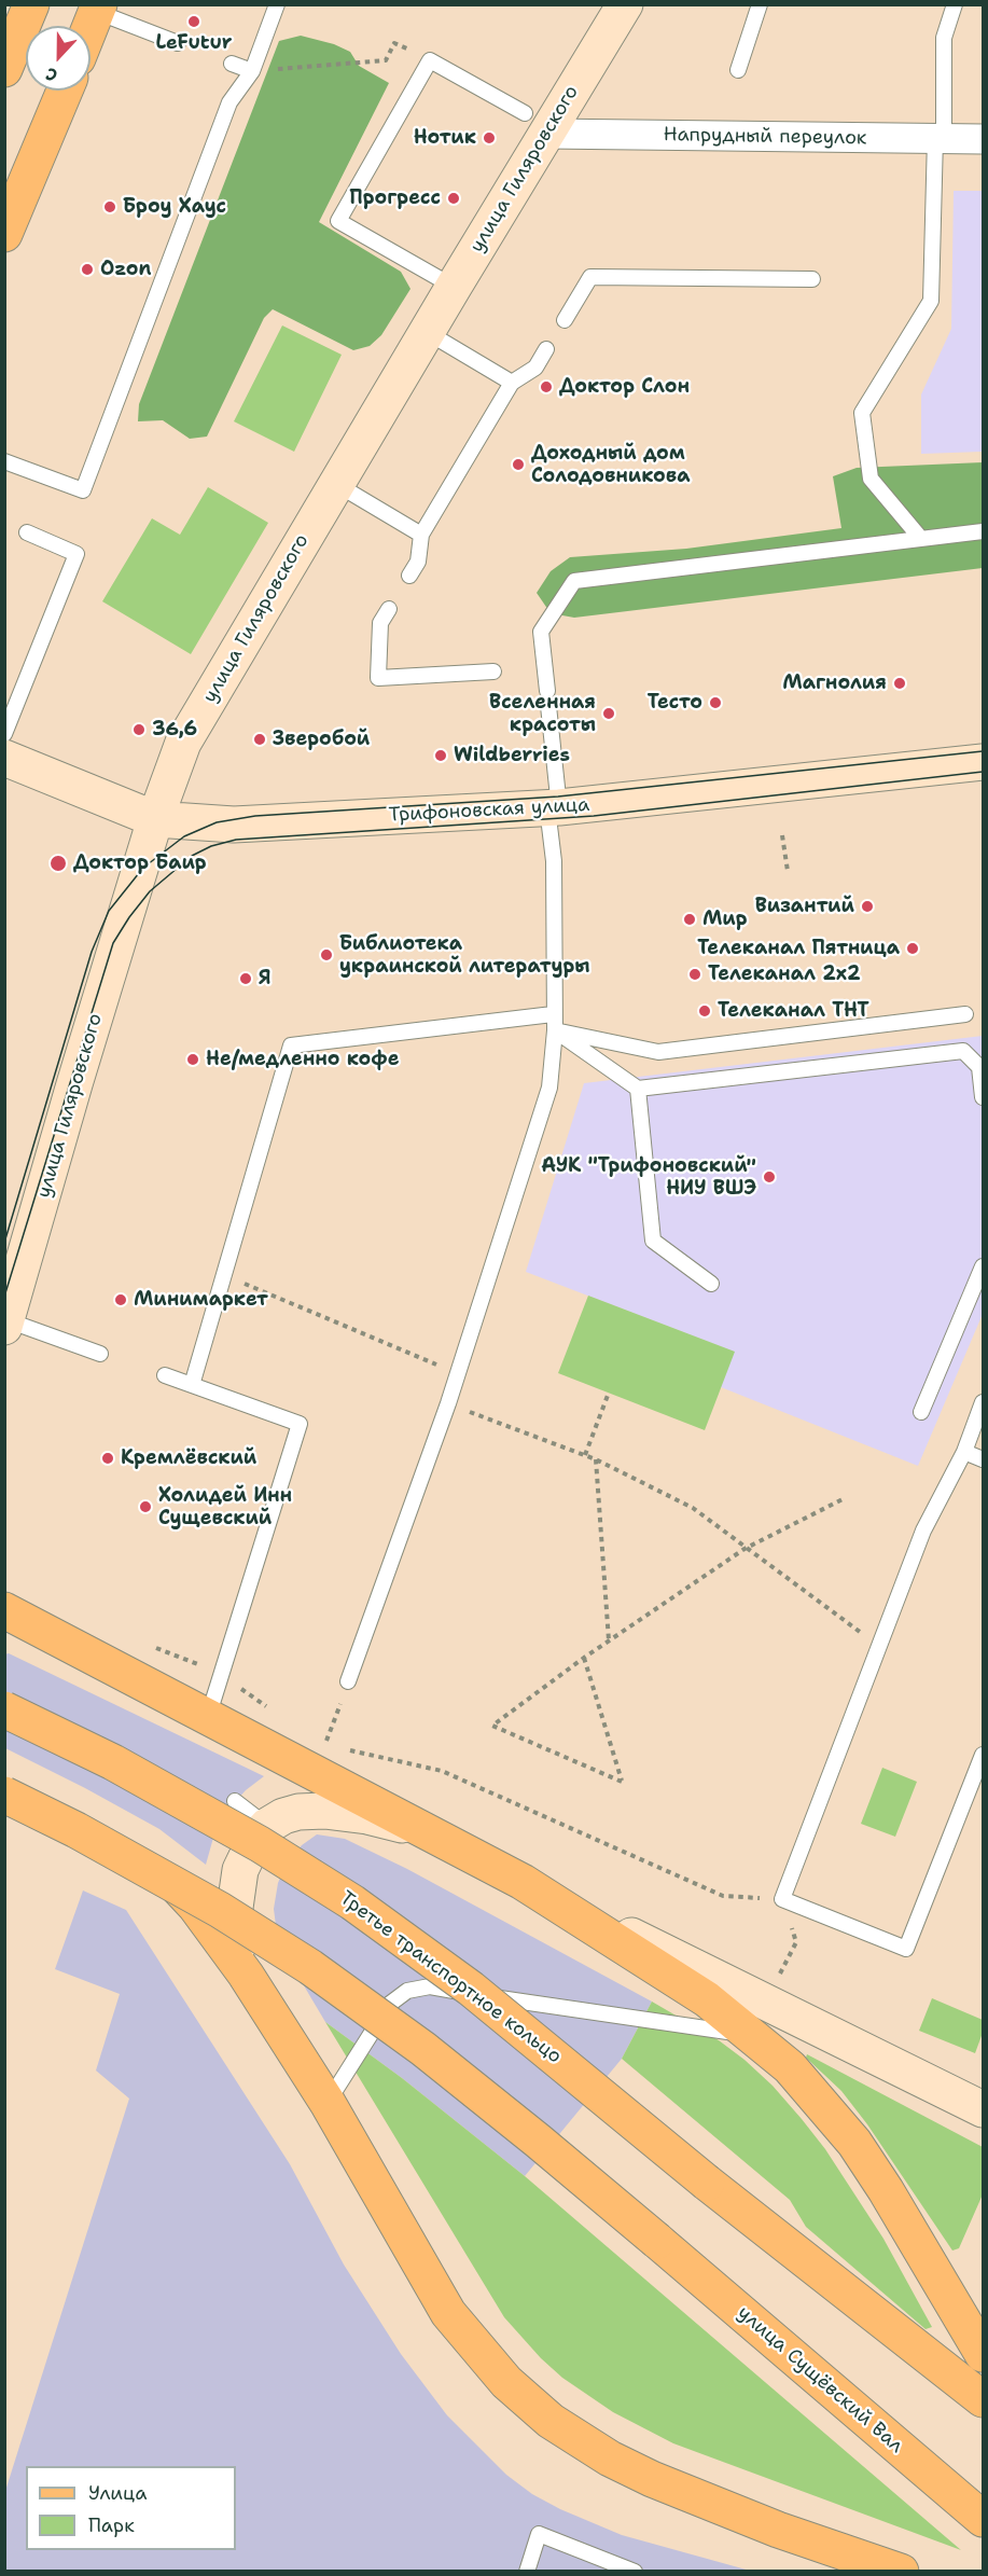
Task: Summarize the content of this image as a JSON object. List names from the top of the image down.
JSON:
{
  "streets": {
    "main road": ["Третье транспортное кольцо", "улица Сущёвский Вал"],
    "street": ["Напрудный переулок", "улица Гиляровского", "Трифоновская улица"]
  },
  "crossings": [
    ["Напрудный переулок", "улица Гиляровского"],
    ["улица Гиляровского", "Трифоновская улица"]
  ],
  "places": [
    "LeFutur",
    "Нотик",
    "Прогресс",
    "Броу Хаус",
    "Ozon",
    "Доктор Слон",
    "Доходный дом Солодовникова",
    "Магнолия",
    "Тесто",
    "Вселенная красоты",
    "36,6",
    "Зверобой",
    "Wildberries",
    "Доктор Баир",
    "Византий",
    "Мир",
    "Телеканал Пятница",
    "Библиотека украинской литературы",
    "Телеканал 2х2",
    "Я",
    "Телеканал ТНТ",
    "Не/медленно кофе",
    "АУК \"Трифоновский\" НИУ ВШЭ",
    "Минимаркет",
    "Кремлёвский",
    "Холидей Инн Сущевский"
  ],
  "legend": ["Улица", "Парк"],
  "north": "bottom"
}
